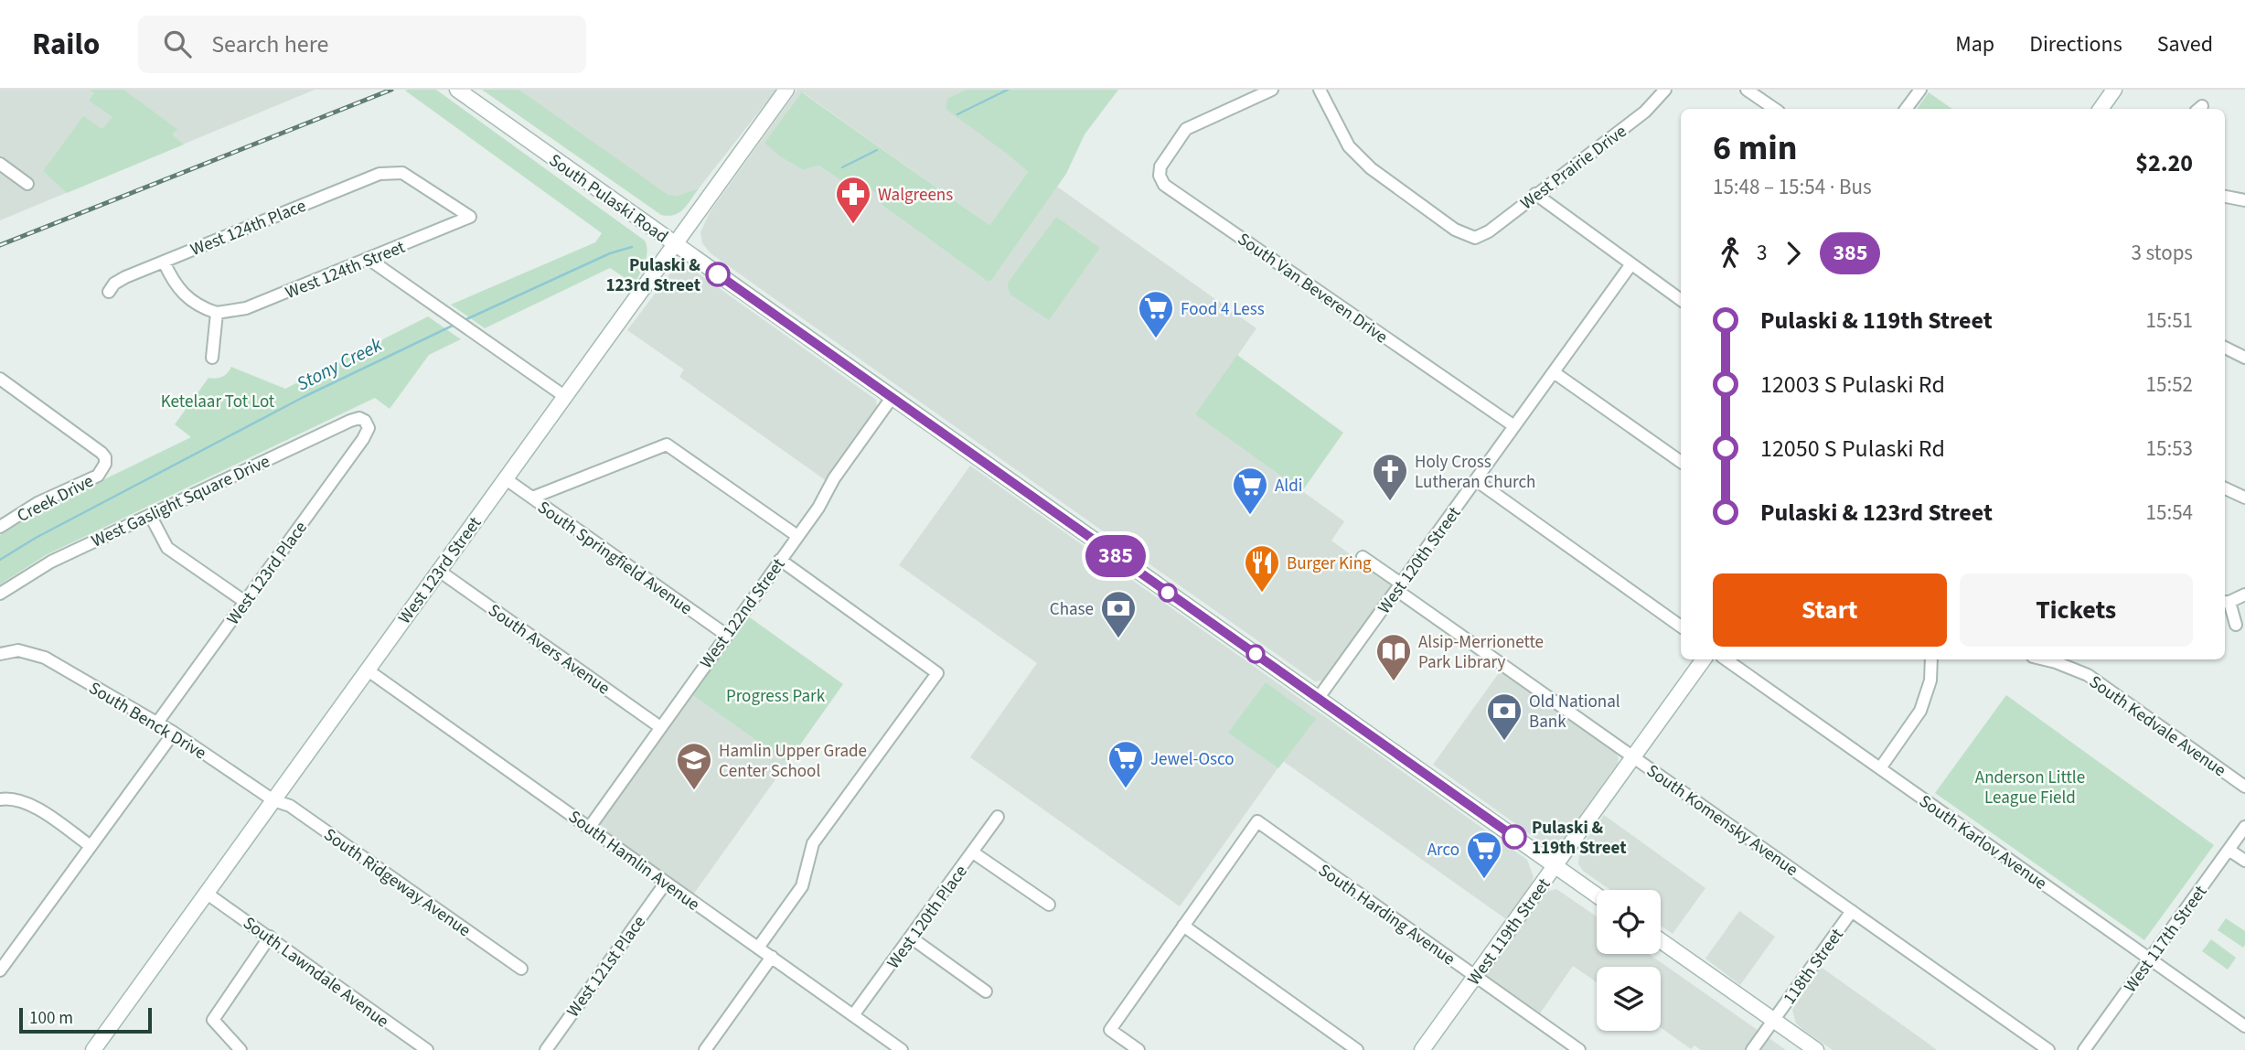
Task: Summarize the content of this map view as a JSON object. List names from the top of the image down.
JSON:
{
  "streets": {
    "street": [
      "West Prairie Drive",
      "South Pulaski Road",
      "West 124th Place",
      "West 124th Street",
      "South Van Beveren Drive",
      "Creek Drive",
      "West Gaslight Square Drive",
      "South Springfield Avenue",
      "West 120th Street",
      "West 123rd Street",
      "West 123rd Place",
      "West 122nd Street",
      "South Avers Avenue",
      "South Benck Drive",
      "South Kedvale Avenue",
      "South Komensky Avenue",
      "South Karlov Avenue",
      "South Hamlin Avenue",
      "South Ridgeway Avenue",
      "South Harding Avenue",
      "West 120th Place",
      "West 119th Street",
      "West 117th Street",
      "West 121st Place",
      "118th Street",
      "South Lawndale Avenue"
    ]
  },
  "crossings": [
    ["South Pulaski Road", "West 120th Street"],
    ["South Pulaski Road", "West 123rd Street"],
    ["South Pulaski Road", "West 122nd Street"],
    ["South Pulaski Road", "West 119th Street"],
    ["West 124th Place", "West 124th Street"],
    ["South Van Beveren Drive", "West 120th Street"],
    ["West Gaslight Square Drive", "West 123rd Place"],
    ["South Springfield Avenue", "West 123rd Street"],
    ["South Springfield Avenue", "West 122nd Street"],
    ["West 120th Street", "South Komensky Avenue"],
    ["West 123rd Street", "South Avers Avenue"],
    ["West 123rd Street", "South Benck Drive"],
    ["West 123rd Street", "South Hamlin Avenue"],
    ["West 123rd Street", "South Ridgeway Avenue"],
    ["West 123rd Street", "South Lawndale Avenue"],
    ["West 123rd Place", "South Benck Drive"],
    ["West 122nd Street", "South Avers Avenue"],
    ["West 122nd Street", "South Hamlin Avenue"],
    ["South Benck Drive", "South Ridgeway Avenue"],
    ["South Komensky Avenue", "West 119th Street"],
    ["South Komensky Avenue", "118th Street"],
    ["South Karlov Avenue", "West 117th Street"],
    ["South Hamlin Avenue", "West 120th Place"],
    ["South Hamlin Avenue", "West 121st Place"],
    ["South Harding Avenue", "West 119th Street"]
  ],
  "water": ["Stony Creek"],
  "parks": ["Ketelaar Tot Lot", "Progress Park", "Anderson Little League Field"],
  "places": {
    "pharmacy": ["Walgreens"],
    "other": ["Pulaski & 123rd Street", "Pulaski & 119th Street"],
    "supermarket": [
      "Food 4 Less",
      "Aldi",
      "Jewel-Osco",
      "Arco"
    ],
    "church": ["Holy Cross Lutheran Church"],
    "restaurant": ["Burger King"],
    "bank": ["Chase", "Old National Bank"],
    "library": ["Alsip-Merrionette Park Library"],
    "school or university": ["Hamlin Upper Grade Center School"]
  },
  "lines": ["bus line 385"],
  "scale_bar": "100 m",
  "page": {
    "header": "Railo",
    "search": "Search here",
    "nav": ["Map", "Directions", "Saved"],
    "on_map": "385",
    "heading": ["6 min", "15:48 – 15:54 · Bus", "$2.20"],
    "legs": ["3", "385", "3 stops"],
    "list": [
      {
        "name": "Pulaski & 119th Street",
        "value": "15:51"
      },
      {
        "name": "12003 S Pulaski Rd",
        "value": "15:52"
      },
      {
        "name": "12050 S Pulaski Rd",
        "value": "15:53"
      },
      {
        "name": "Pulaski & 123rd Street",
        "value": "15:54"
      }
    ],
    "buttons": ["Start", "Tickets"],
    "scale": "100 m"
  }
}
